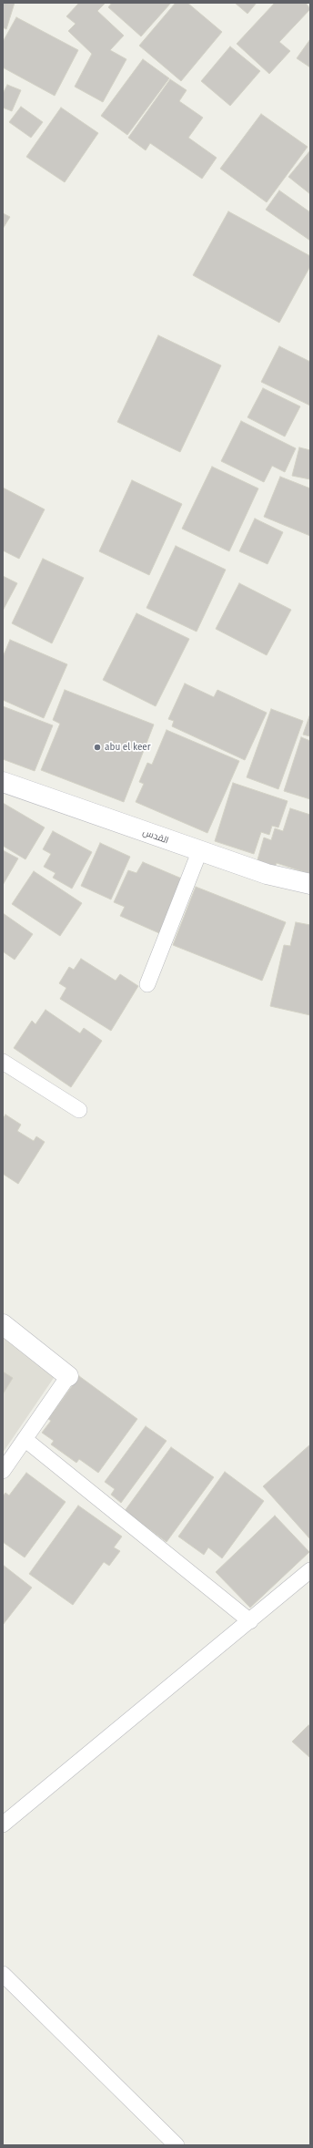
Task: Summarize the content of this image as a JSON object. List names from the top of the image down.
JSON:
{
  "streets": {
    "main road": ["القدس"]
  },
  "places": ["abu el keer"]
}
